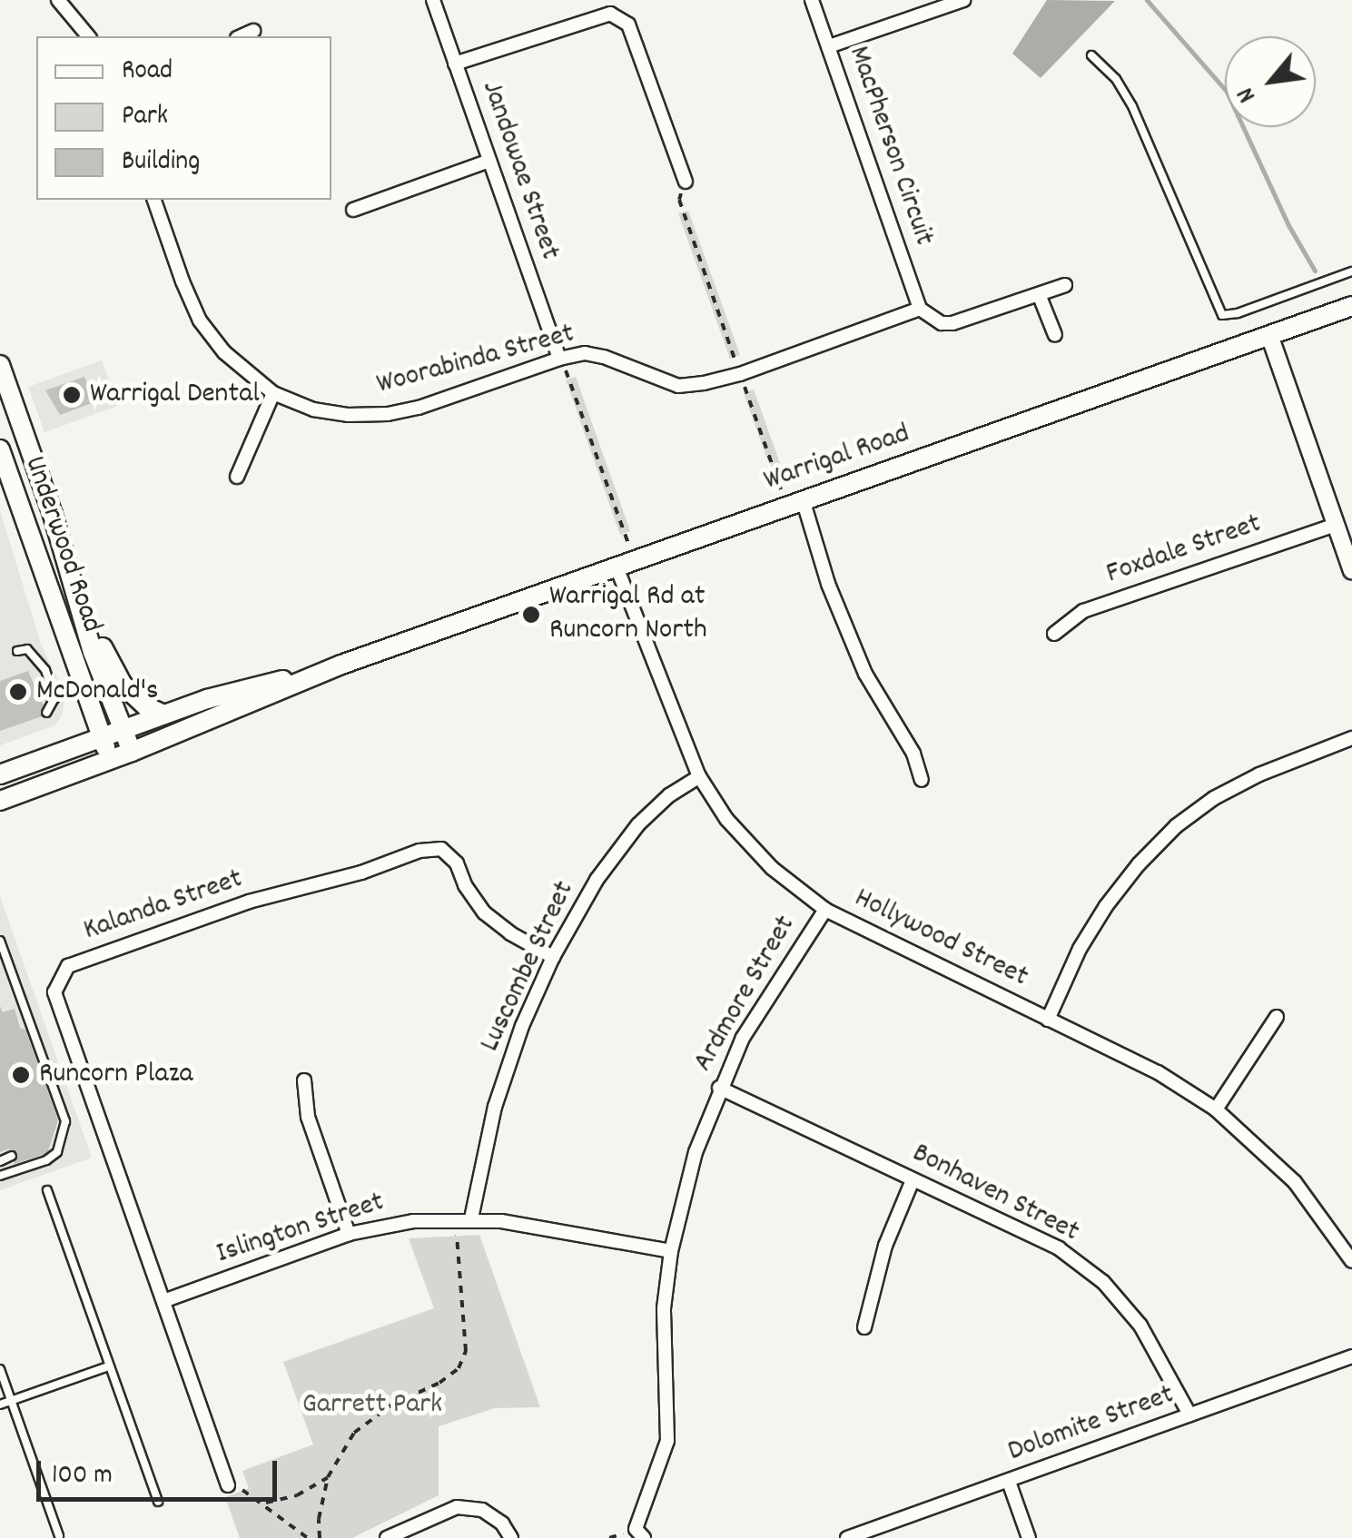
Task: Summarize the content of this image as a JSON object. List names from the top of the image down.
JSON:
{
  "streets": {
    "main road": ["Warrigal Road", "Underwood Road"],
    "street": [
      "MacPherson Circuit",
      "Jandowae Street",
      "Woorabinda Street",
      "Foxdale Street",
      "Kalanda Street",
      "Hollywood Street",
      "Luscombe Street",
      "Ardmore Street",
      "Bonhaven Street",
      "Islington Street",
      "Dolomite Street"
    ]
  },
  "crossings": [
    ["MacPherson Circuit", "Woorabinda Street"],
    ["Jandowae Street", "Woorabinda Street"],
    ["Warrigal Road", "Underwood Road"],
    ["Warrigal Road", "Hollywood Street"],
    ["Kalanda Street", "Luscombe Street"],
    ["Kalanda Street", "Islington Street"],
    ["Hollywood Street", "Luscombe Street"],
    ["Hollywood Street", "Ardmore Street"],
    ["Luscombe Street", "Islington Street"],
    ["Ardmore Street", "Bonhaven Street"],
    ["Ardmore Street", "Islington Street"],
    ["Bonhaven Street", "Dolomite Street"]
  ],
  "parks": ["Garrett Park"],
  "places": [
    "Warrigal Dental",
    "Warrigal Rd at Runcorn North",
    "McDonald's",
    "Runcorn Plaza"
  ],
  "legend": ["Road", "Park", "Building"],
  "scale_bar": "100 m",
  "north": "bottom left"
}
